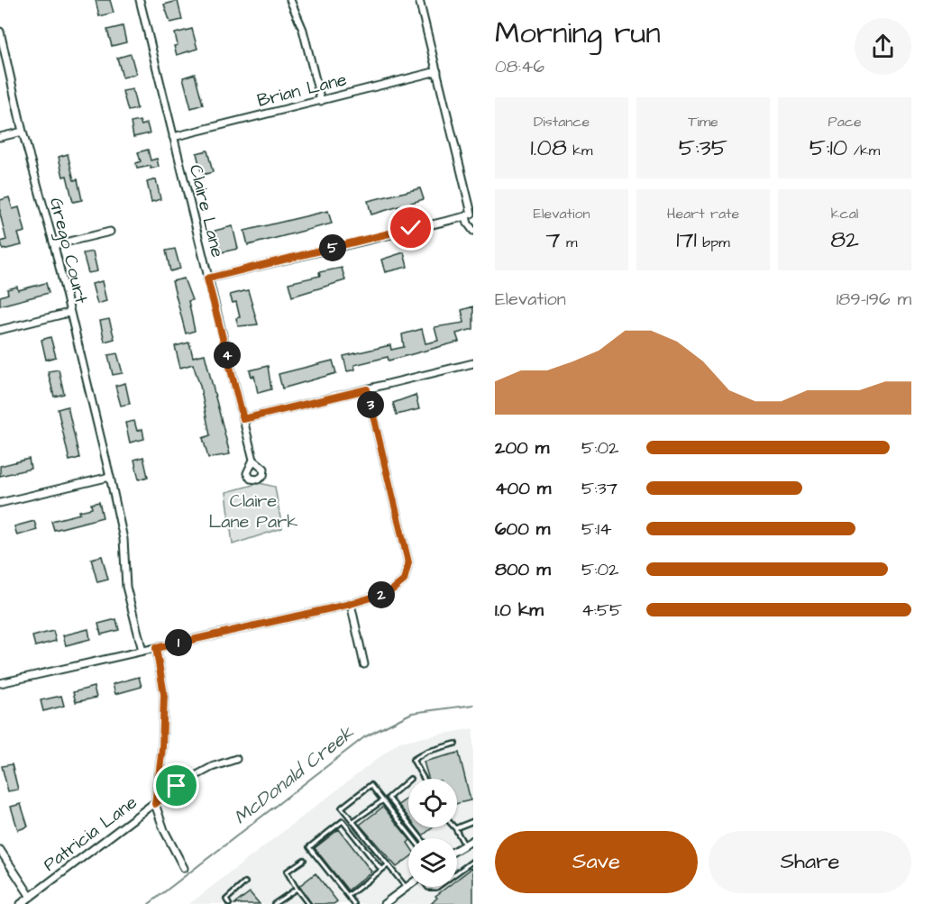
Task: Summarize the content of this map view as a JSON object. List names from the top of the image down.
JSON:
{
  "streets": {
    "street": [
      "Brian Lane",
      "Claire Lane",
      "Grego Court",
      "Patricia Lane"
    ]
  },
  "crossings": [
    ["Brian Lane", "Claire Lane"]
  ],
  "water": ["McDonald Creek"],
  "parks": ["Claire Lane Park"],
  "page": {
    "heading": ["Morning run", "08:46"],
    "stats": [
      ["Distance", "1.08 km"],
      ["Time", "5:35"],
      ["Pace", "5:10 /km"],
      ["Elevation", "7 m"],
      ["Heart rate", "171 bpm"],
      ["kcal", "82"]
    ],
    "pins": [
      "5",
      "4",
      "3",
      "2",
      "1"
    ],
    "chart": ["Elevation", "189–196 m"],
    "list": [
      {
        "name": "200 m",
        "note": "5:02"
      },
      {
        "name": "400 m",
        "note": "5:37"
      },
      {
        "name": "600 m",
        "note": "5:14"
      },
      {
        "name": "800 m",
        "note": "5:02"
      },
      {
        "name": "1.0 km",
        "note": "4:55"
      }
    ],
    "buttons": ["Save", "Share"]
  }
}
